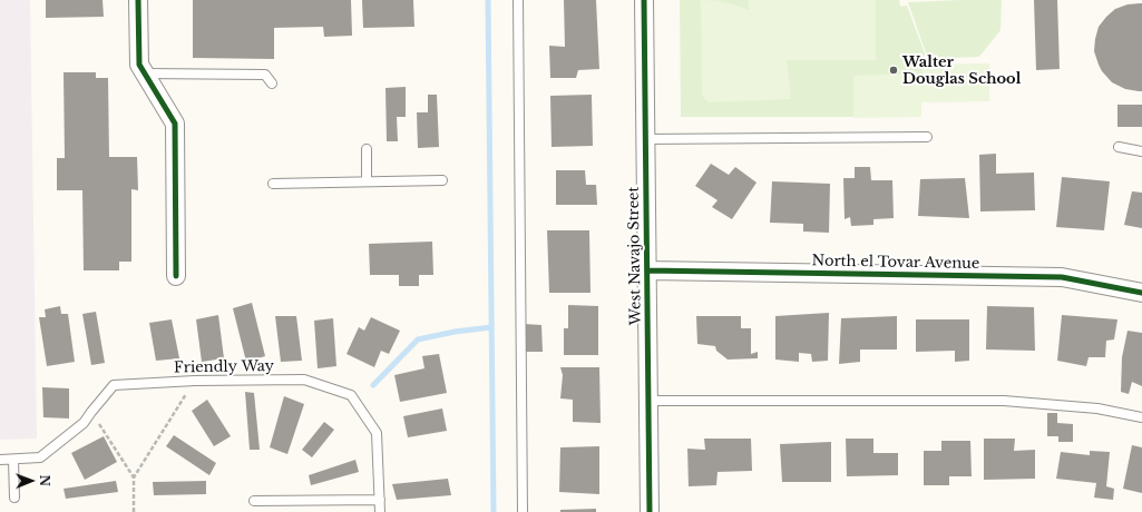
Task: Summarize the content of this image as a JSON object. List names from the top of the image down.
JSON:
{
  "streets": {
    "street": ["West Navajo Street", "North el Tovar Avenue"],
    "lane": ["Friendly Way"]
  },
  "crossings": [
    ["West Navajo Street", "North el Tovar Avenue"]
  ],
  "places": ["Walter Douglas School"],
  "north": "right"
}
